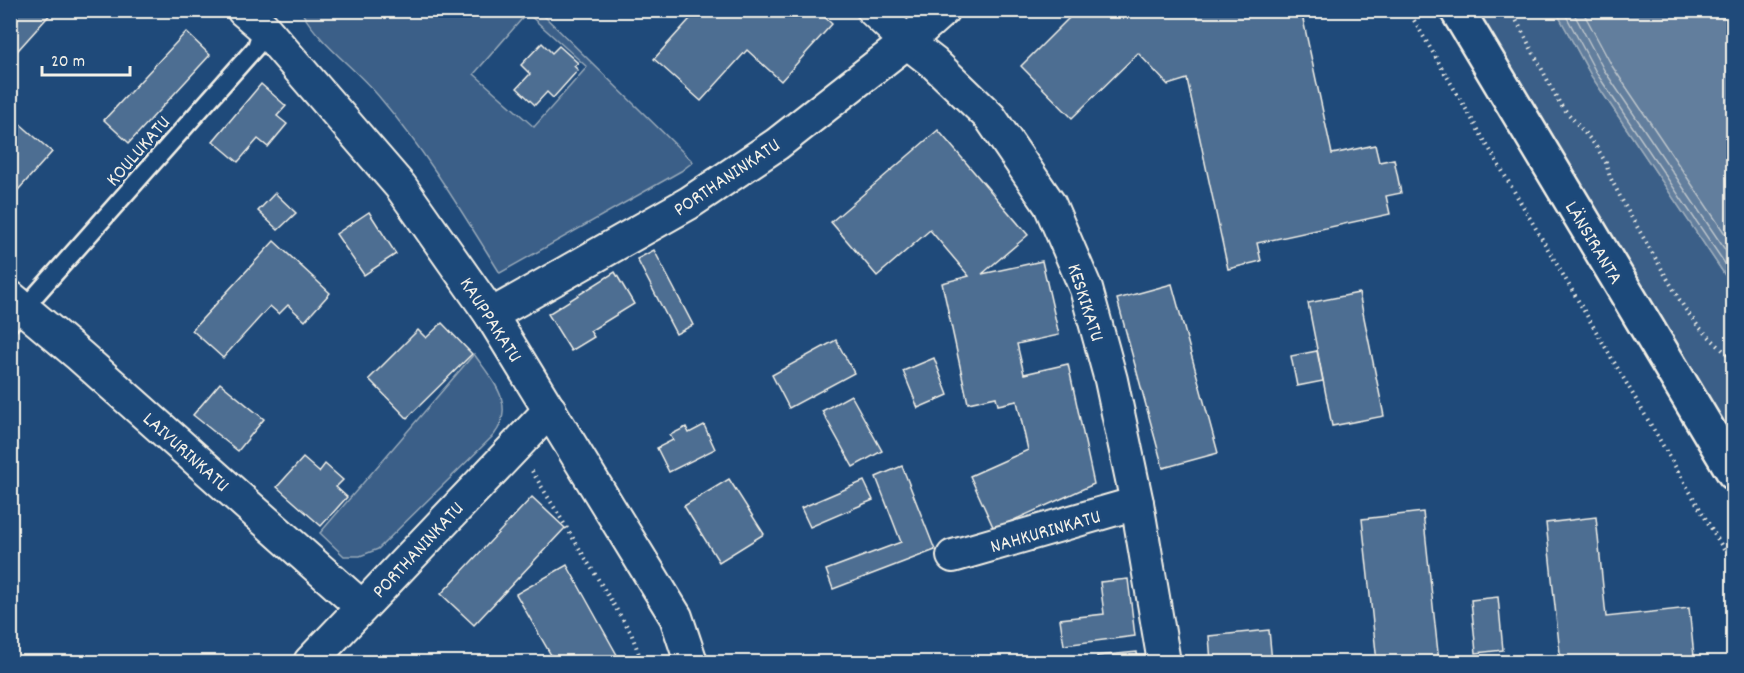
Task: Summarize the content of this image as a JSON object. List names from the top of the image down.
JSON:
{
  "streets": {
    "street": [
      "PORTHANINKATU",
      "LÄNSIRANTA",
      "KESKIKATU",
      "KAUPPAKATU",
      "LAIVURINKATU",
      "NAHKURINKATU"
    ],
    "lane": ["KOULUKATU"]
  },
  "crossings": [
    ["KOULUKATU", "KAUPPAKATU"],
    ["KOULUKATU", "LAIVURINKATU"],
    ["PORTHANINKATU", "KESKIKATU"],
    ["PORTHANINKATU", "KAUPPAKATU"],
    ["PORTHANINKATU", "LAIVURINKATU"],
    ["KESKIKATU", "NAHKURINKATU"]
  ],
  "scale_bar": "20 m"
}
